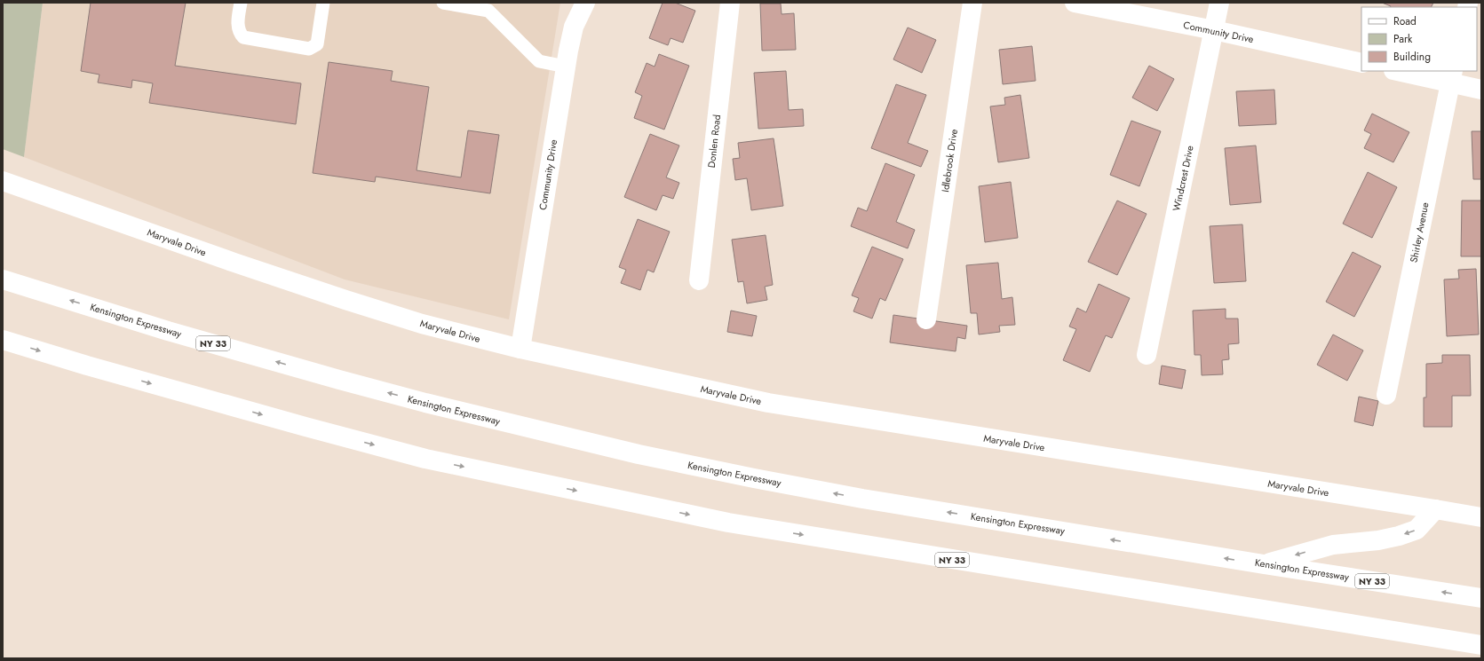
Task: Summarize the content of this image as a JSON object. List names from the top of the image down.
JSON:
{
  "streets": {
    "main road": [
      "Community Drive",
      "Donlen Road",
      "Idlebrook Drive",
      "Windcrest Drive",
      "Shirley Avenue",
      "Maryvale Drive",
      "Kensington Expressway",
      "NY 33"
    ]
  },
  "crossings": [
    ["Community Drive", "Windcrest Drive"],
    ["Community Drive", "Maryvale Drive"]
  ],
  "legend": ["Road", "Park", "Building"]
}
